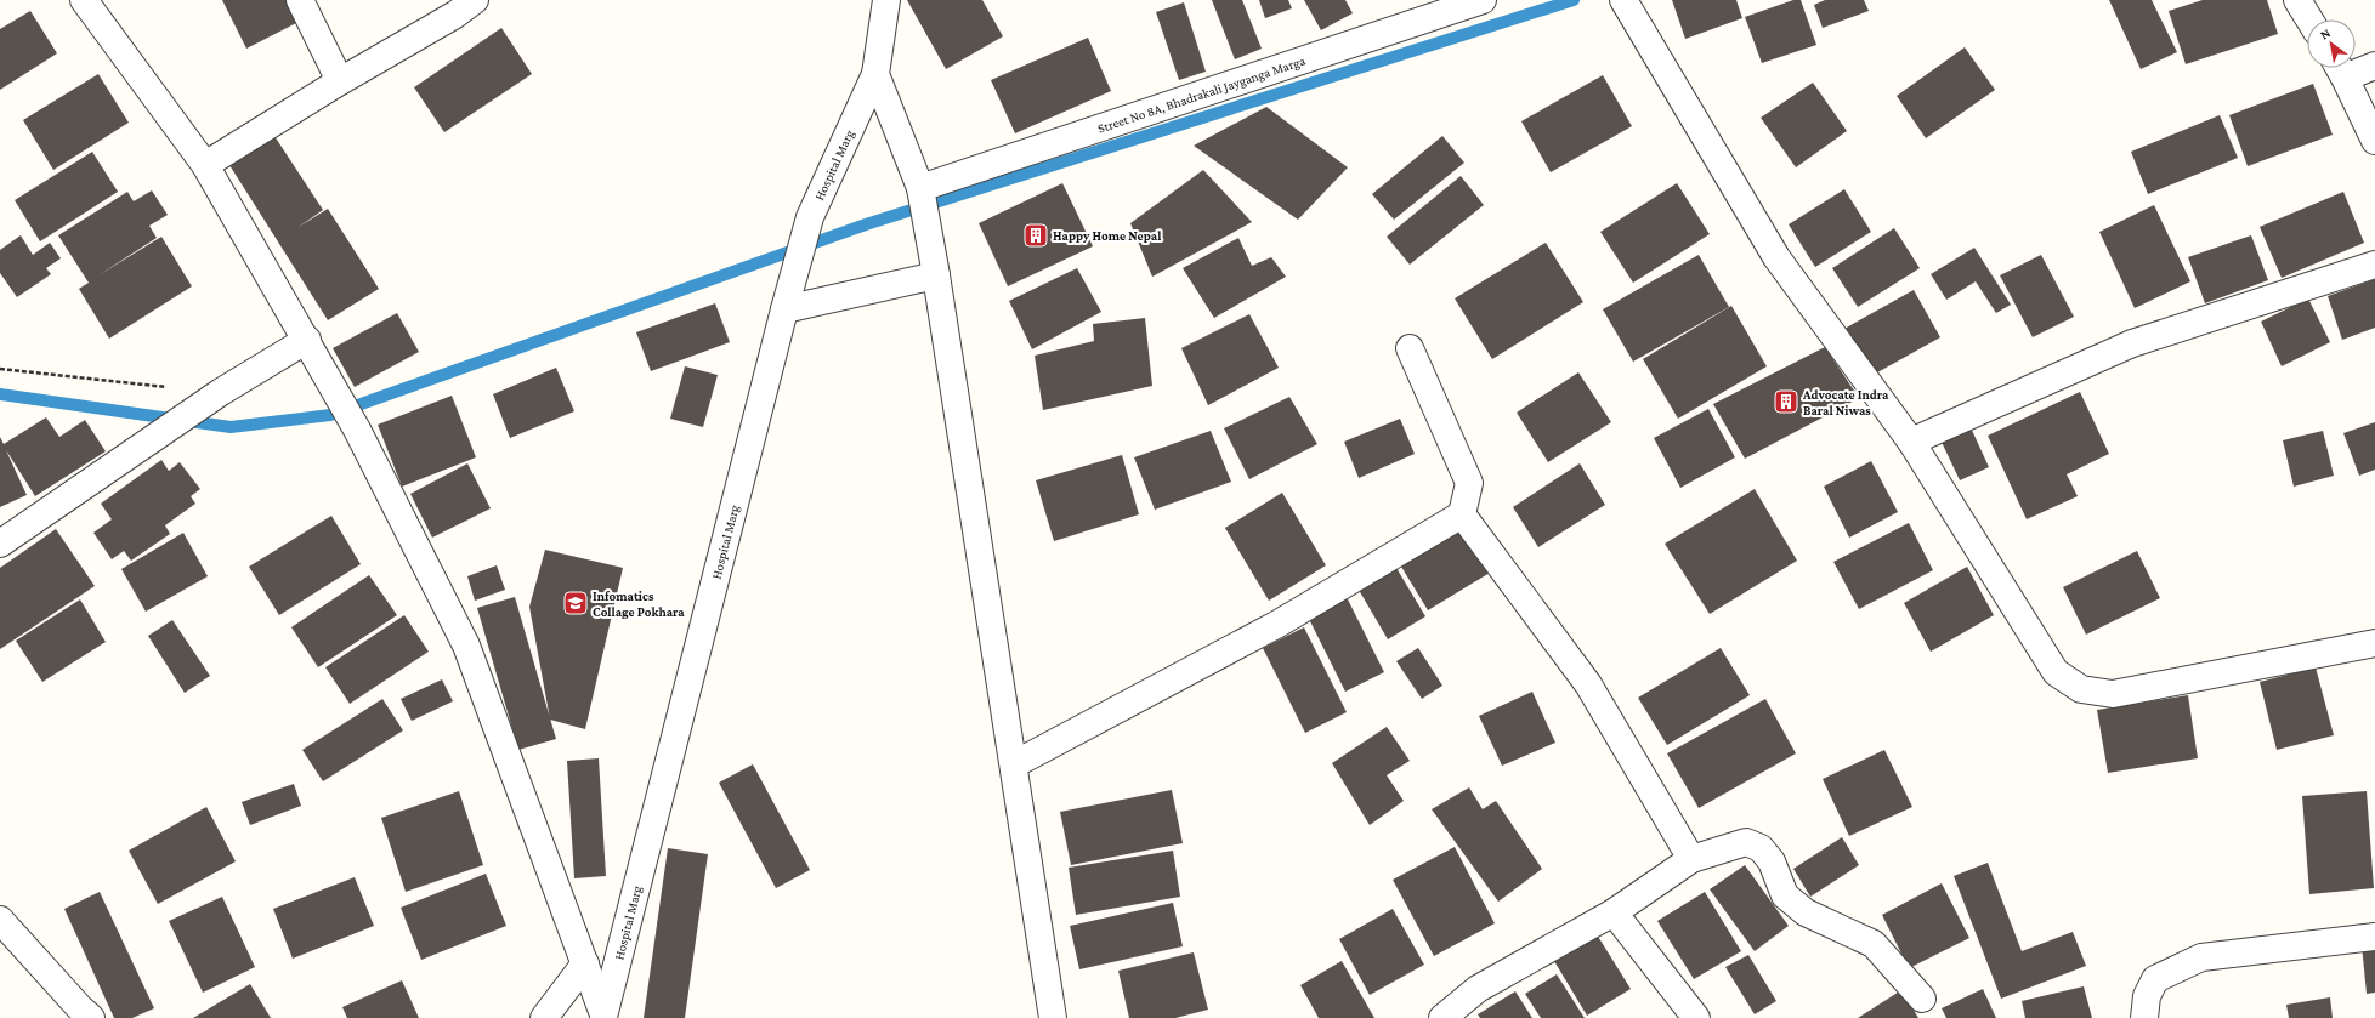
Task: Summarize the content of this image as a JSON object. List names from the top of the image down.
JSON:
{
  "streets": {
    "street": ["Street No 8A, Bhadrakali Jayganga Marga", "Hospital Marg"]
  },
  "places": {
    "building": ["Happy Home Nepal", "Advocate Indra Baral Niwas"],
    "school or university": ["Infomatics Collage Pokhara"]
  },
  "north": "top left"
}
